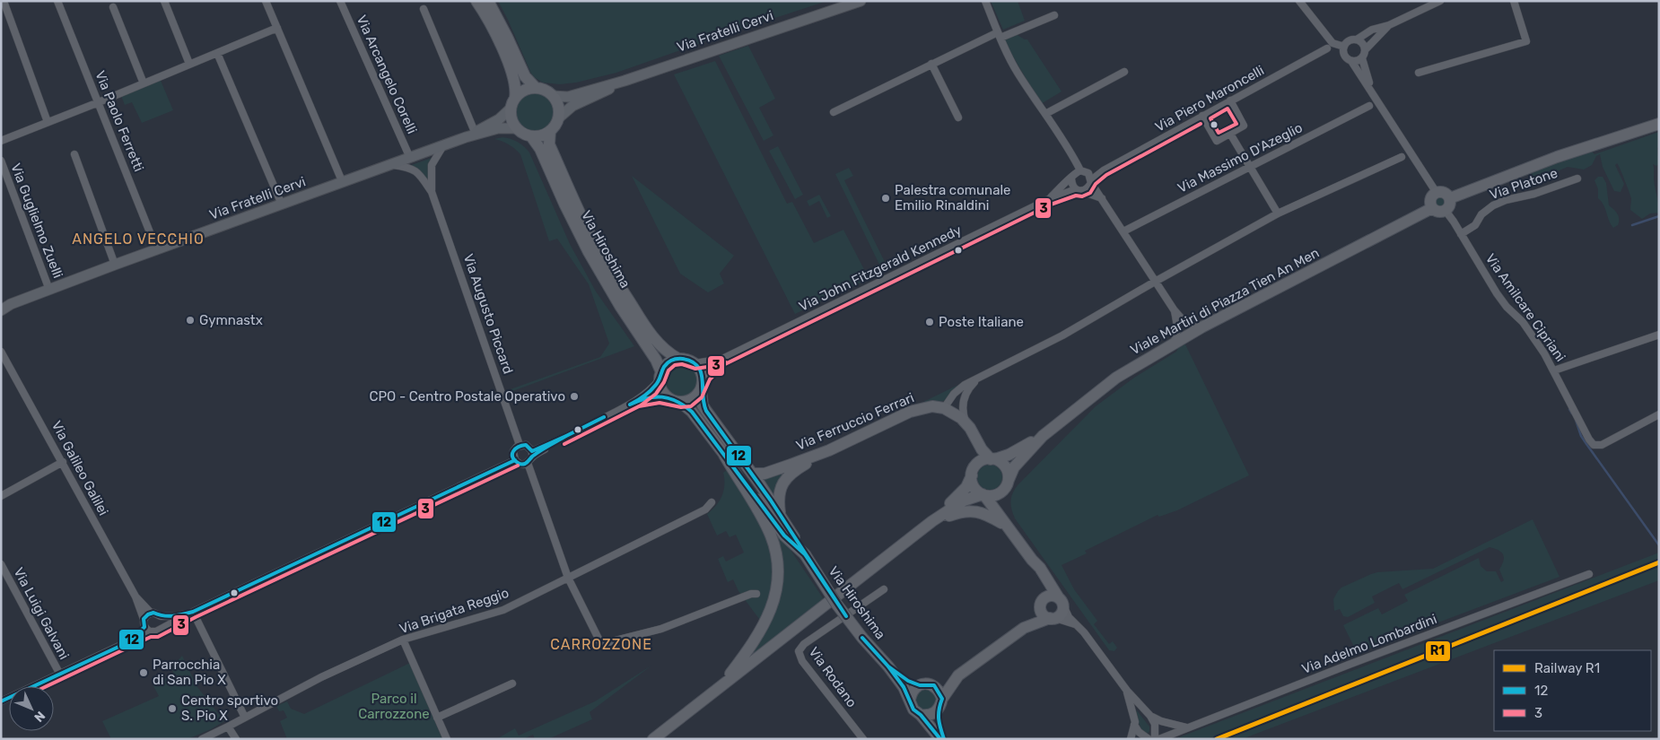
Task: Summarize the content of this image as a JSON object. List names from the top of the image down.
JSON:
{
  "streets": {
    "main road": [
      "Via Fratelli Cervi",
      "Via Hiroshima",
      "Viale Martiri di Piazza Tien An Men",
      "Via Ferruccio Ferrari"
    ],
    "street": [
      "Via Arcangelo Corelli",
      "Via Piero Maroncelli",
      "Via Paolo Ferretti",
      "Via Massimo D'Azeglio",
      "Via Platone",
      "Via Guglielmo Zuelli",
      "Via John Fitzgerald Kennedy",
      "Via Amilcare Cipriani",
      "Via Augusto Piccard",
      "Via Galileo Galilei",
      "Via Brigata Reggio",
      "Via Luigi Galvani",
      "Via Adelmo Lombardini",
      "Via Rodano"
    ]
  },
  "crossings": [
    ["Via Fratelli Cervi", "Via Arcangelo Corelli"],
    ["Via Fratelli Cervi", "Via Paolo Ferretti"],
    ["Via Fratelli Cervi", "Via Guglielmo Zuelli"],
    ["Via Fratelli Cervi", "Via Hiroshima"],
    ["Via Fratelli Cervi", "Via Augusto Piccard"],
    ["Via Piero Maroncelli", "Via John Fitzgerald Kennedy"],
    ["Via Platone", "Via Amilcare Cipriani"],
    ["Via Hiroshima", "Via John Fitzgerald Kennedy"],
    ["Via Hiroshima", "Via Ferruccio Ferrari"],
    ["Viale Martiri di Piazza Tien An Men", "Via Amilcare Cipriani"]
  ],
  "districts": ["ANGELO VECCHIO", "CARROZZONE"],
  "parks": ["Parco il Carrozzone"],
  "places": [
    "Palestra comunale Emilio Rinaldini",
    "Gymnastx",
    "Poste Italiane",
    "CPO - Centro Postale Operativo",
    "Parrocchia di San Pio X",
    "Centro sportivo S. Pio X"
  ],
  "lines": ["transit line 3", "transit line 12", "rail line R1"],
  "legend": ["Railway R1", "12", "3"],
  "north": "bottom right"
}
